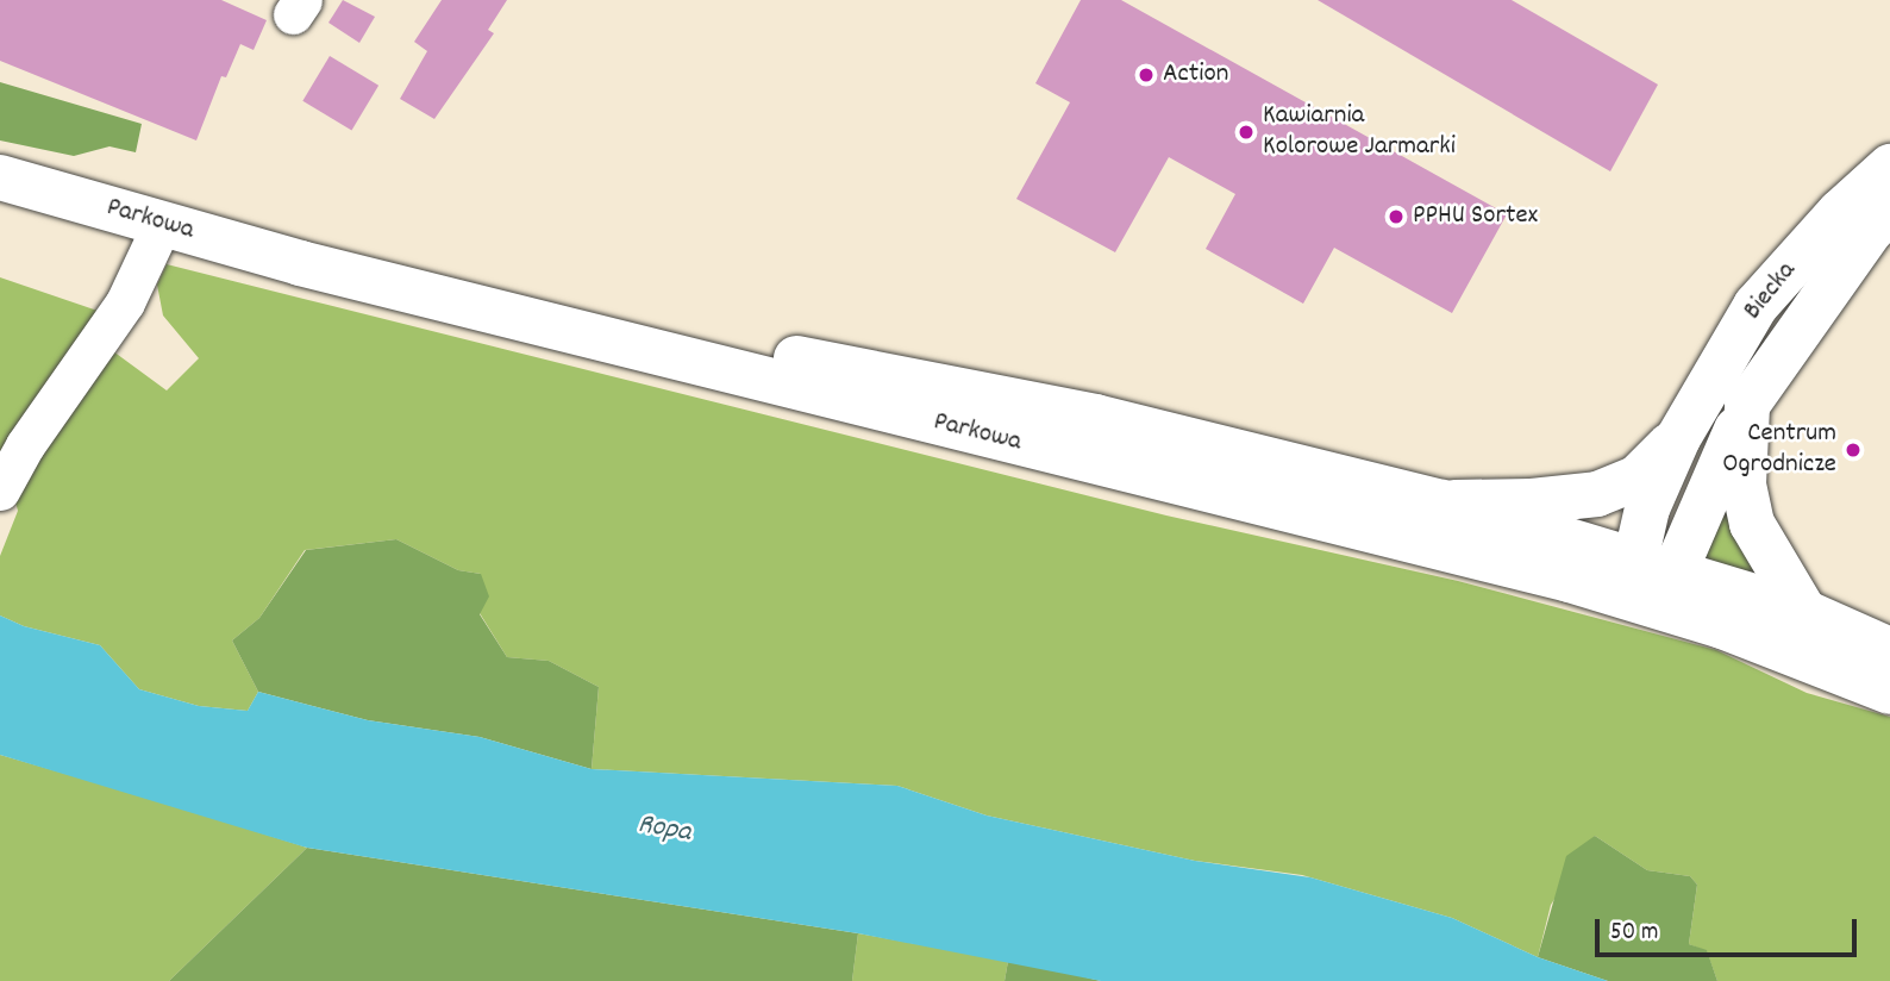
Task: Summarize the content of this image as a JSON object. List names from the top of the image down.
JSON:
{
  "streets": {
    "main road": ["Parkowa", "Biecka"]
  },
  "crossings": [
    ["Parkowa", "Biecka"]
  ],
  "water": ["Ropa"],
  "places": [
    "Action",
    "Kawiarnia Kolorowe Jarmarki",
    "PPHU Sortex",
    "Centrum Ogrodnicze"
  ],
  "scale_bar": "50 m"
}
